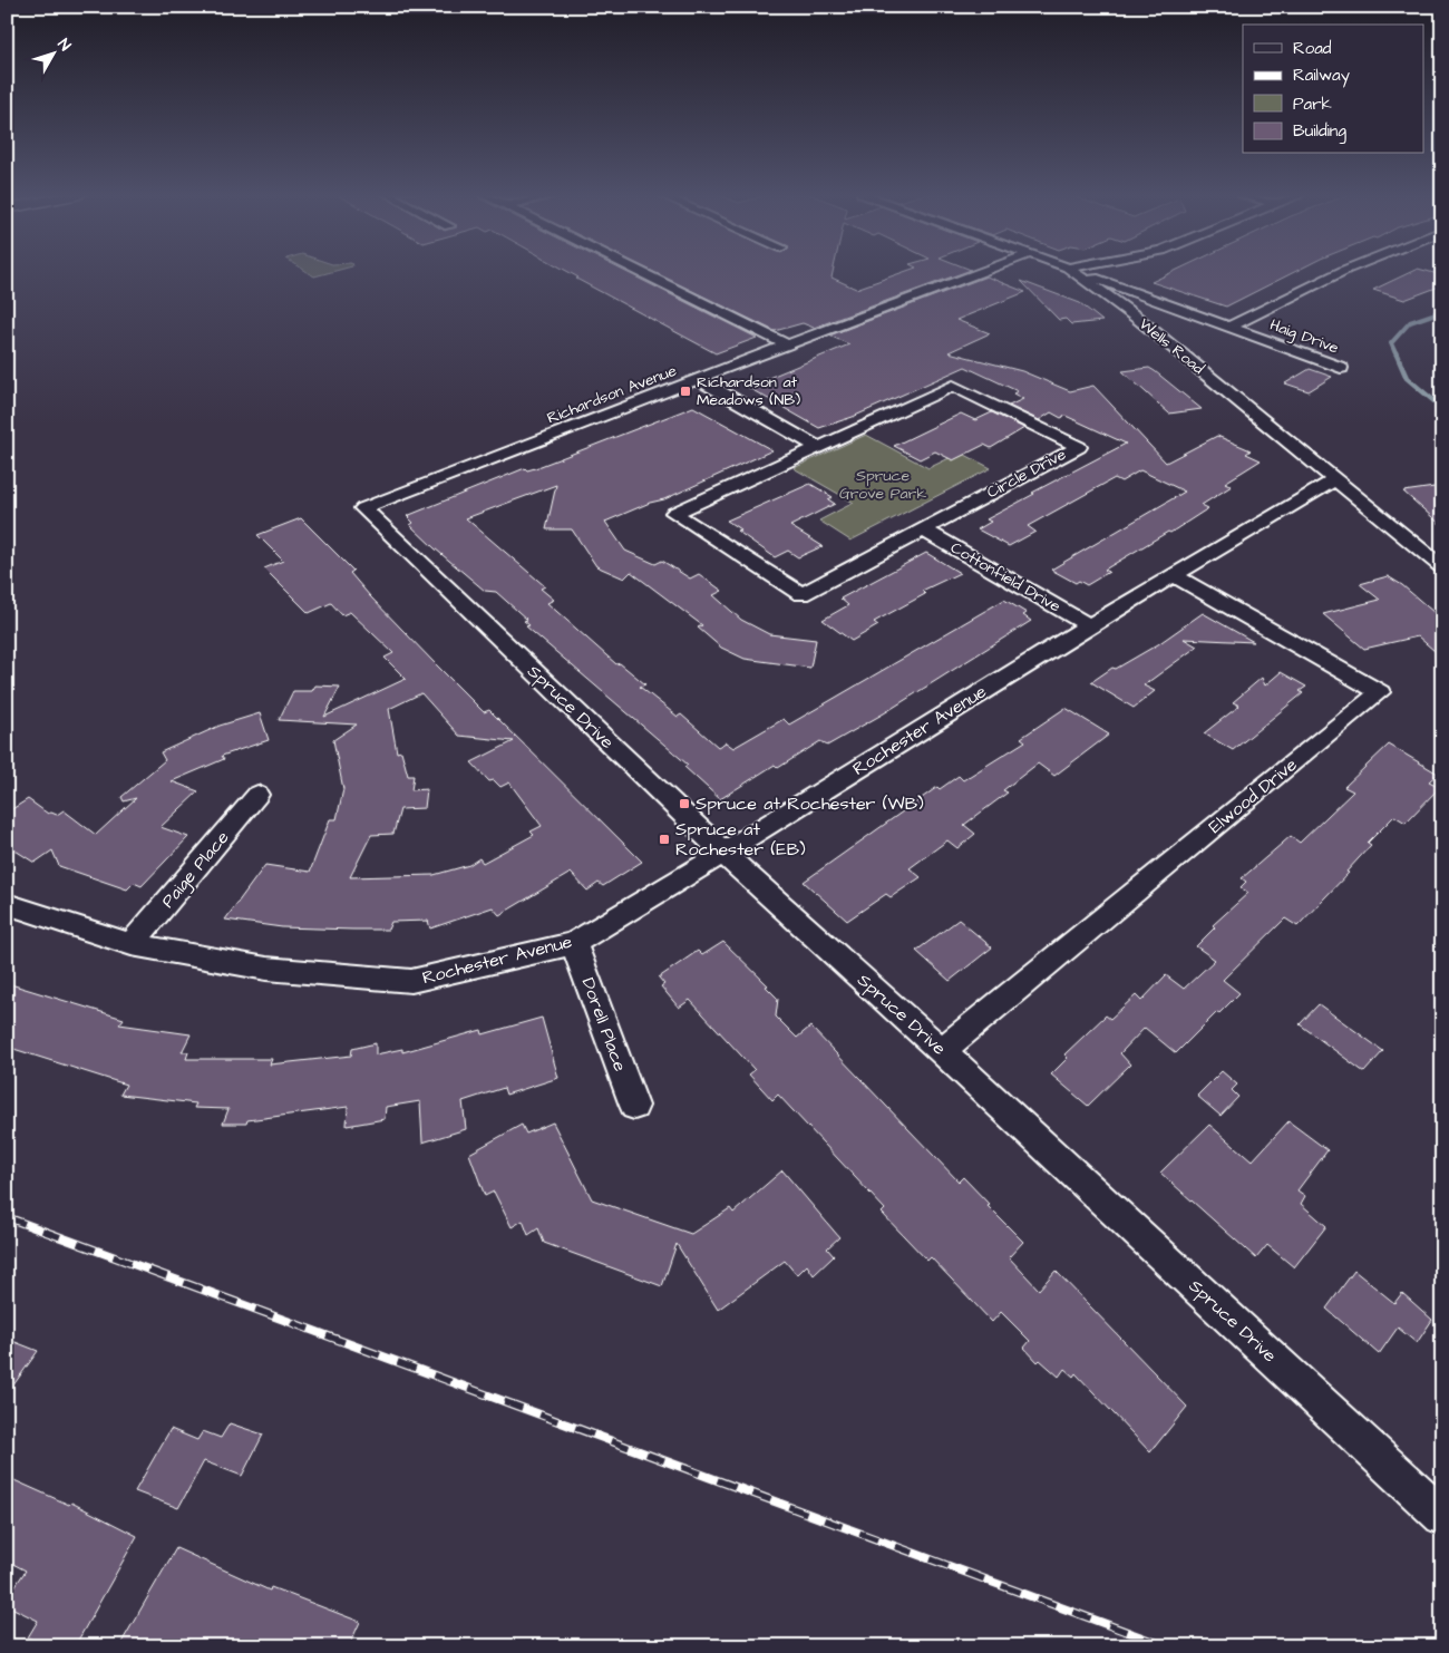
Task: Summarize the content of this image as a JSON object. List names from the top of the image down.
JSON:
{
  "streets": {
    "street": [
      "Haig Drive",
      "Wells Road",
      "Richardson Avenue",
      "Circle Drive",
      "Cottonfield Drive",
      "Spruce Drive",
      "Rochester Avenue",
      "Elwood Drive",
      "Paige Place",
      "Dorell Place"
    ]
  },
  "crossings": [
    ["Wells Road", "Rochester Avenue"],
    ["Richardson Avenue", "Spruce Drive"],
    ["Circle Drive", "Cottonfield Drive"],
    ["Cottonfield Drive", "Rochester Avenue"],
    ["Spruce Drive", "Rochester Avenue"],
    ["Spruce Drive", "Elwood Drive"],
    ["Rochester Avenue", "Elwood Drive"],
    ["Rochester Avenue", "Paige Place"],
    ["Rochester Avenue", "Dorell Place"]
  ],
  "parks": ["Spruce Grove Park"],
  "places": {
    "transit": ["Richardson at Meadows (NB)", "Spruce at Rochester (WB)", "Spruce at Rochester (EB)"]
  },
  "legend": [
    "Road",
    "Railway",
    "Park",
    "Building"
  ],
  "north": "top right"
}
